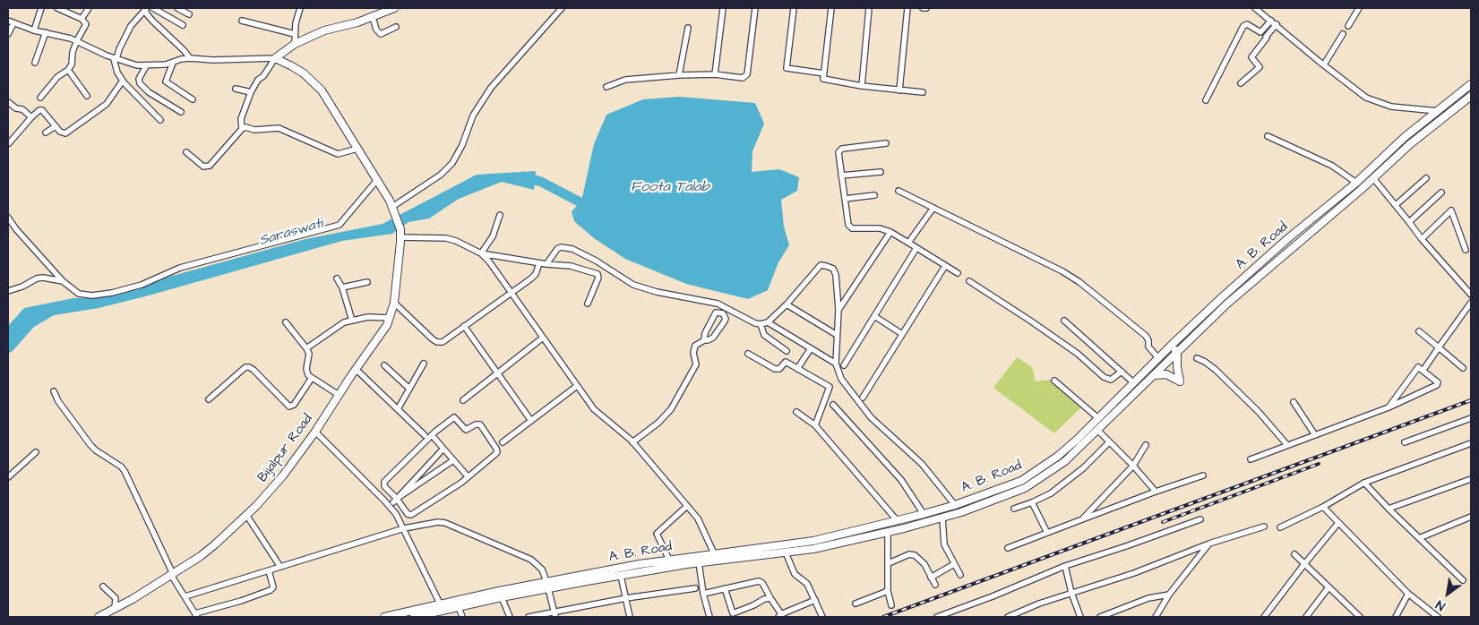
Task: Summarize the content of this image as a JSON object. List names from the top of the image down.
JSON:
{
  "streets": {
    "main road": ["A. B. Road", "Bijalpur Road"]
  },
  "water": ["Foota Talab", "Saraswati"],
  "north": "bottom left"
}
